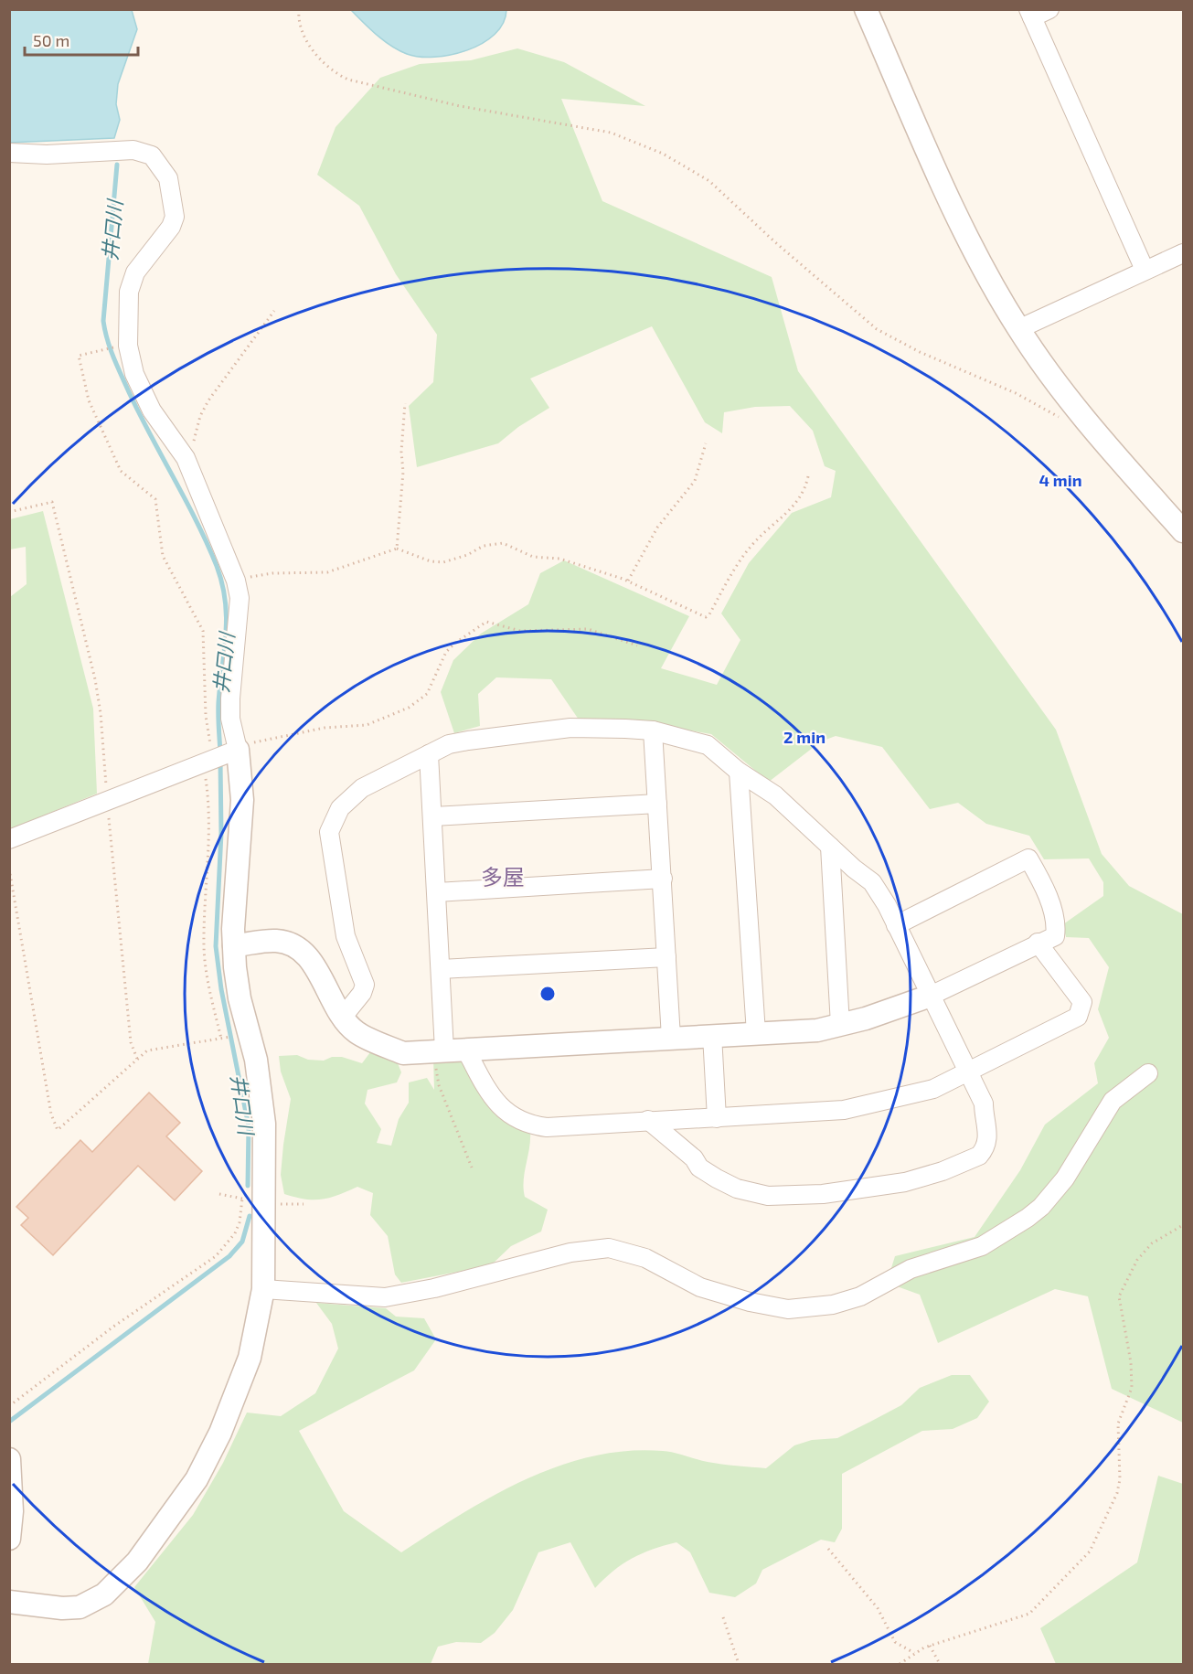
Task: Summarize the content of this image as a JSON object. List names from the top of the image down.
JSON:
{
  "districts": ["多屋"],
  "water": ["井口川"],
  "scale_bar": "50 m",
  "rings": ["4 min", "2 min"]
}
